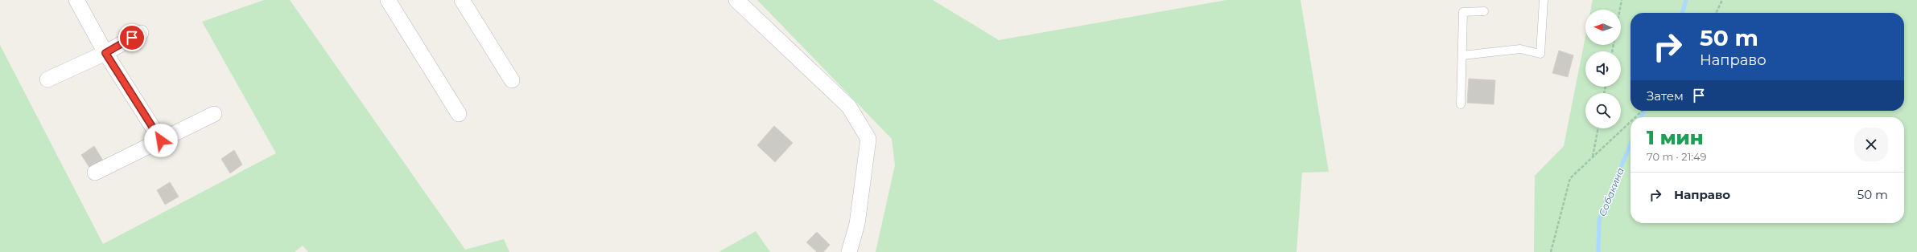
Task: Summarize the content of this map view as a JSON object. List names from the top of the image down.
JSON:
{
  "water": ["Собакина"],
  "north": "left",
  "page": {
    "turn": ["50 m", "Направо"],
    "then": "Затем",
    "heading": ["1 мин", "70 m · 21:49"],
    "list": [
      {
        "name": "Направо",
        "value": "50 m"
      }
    ]
  }
}
